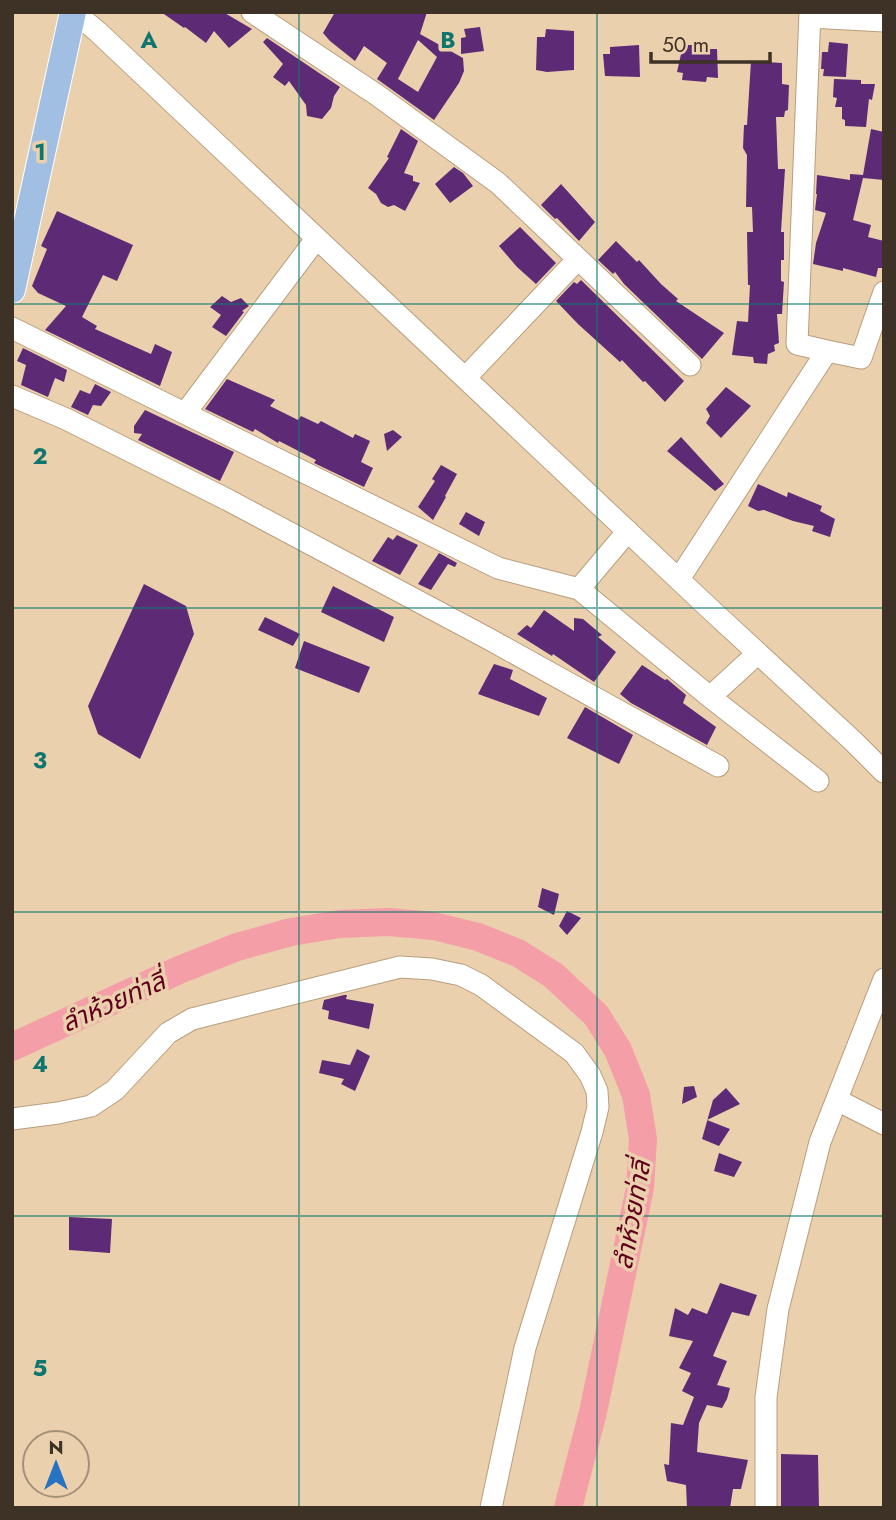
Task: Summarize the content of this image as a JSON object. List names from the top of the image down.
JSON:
{
  "water": ["ลำห้วยท่าลี่"],
  "scale_bar": "50 m",
  "north": "top",
  "grid": {
    "columns": ["A", "B"],
    "rows": [
      "1",
      "2",
      "3",
      "4",
      "5"
    ]
  }
}
